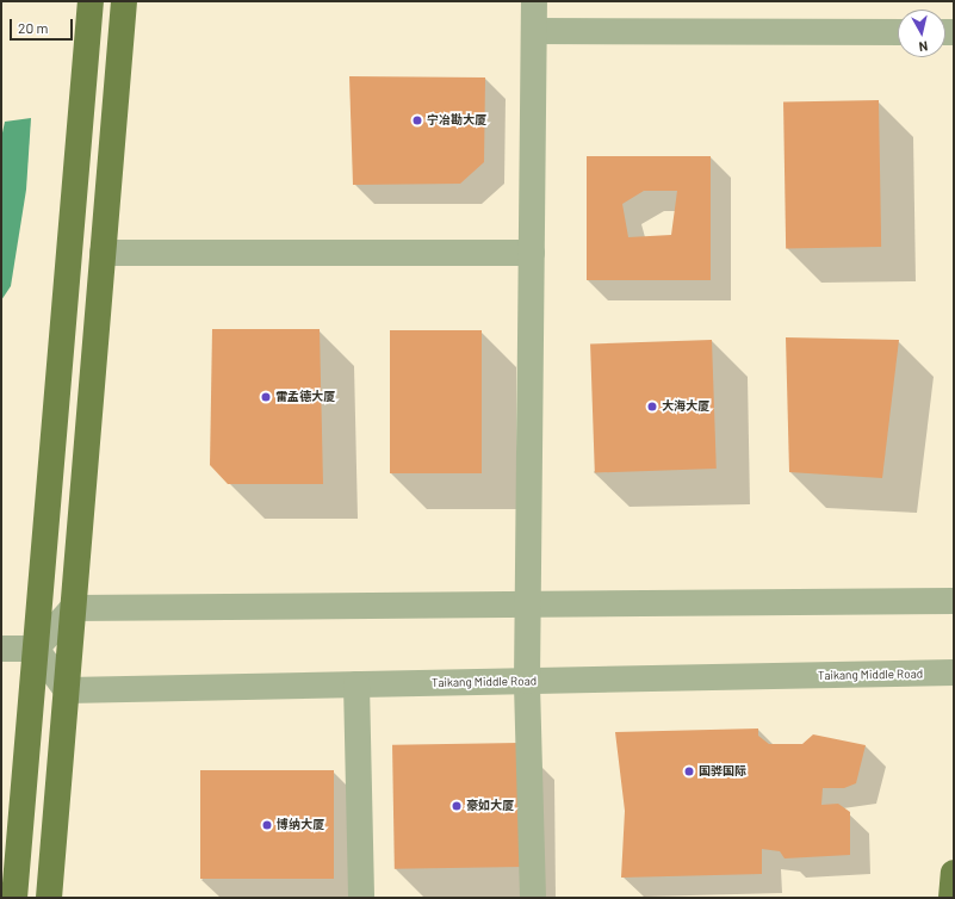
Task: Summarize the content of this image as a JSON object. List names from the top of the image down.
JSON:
{
  "streets": {
    "street": ["Taikang Middle Road"]
  },
  "places": [
    "宁冶勘大厦",
    "雷孟德大厦",
    "大海大厦",
    "国骅国际",
    "豪如大厦",
    "博纳大厦"
  ],
  "scale_bar": "20 m",
  "north": "bottom"
}
